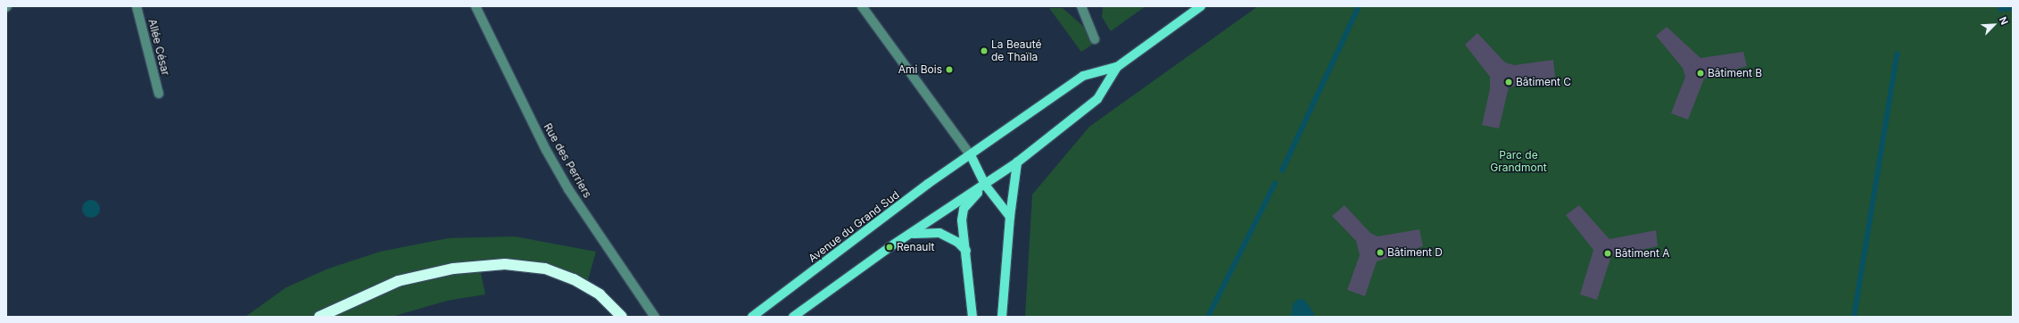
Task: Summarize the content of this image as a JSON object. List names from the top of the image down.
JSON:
{
  "streets": {
    "main road": ["Avenue du Grand Sud"],
    "street": ["Allée César", "Rue des Perriers"]
  },
  "parks": ["Parc de Grandmont"],
  "places": [
    "La Beauté de Thaïla",
    "Ami Bois",
    "Bâtiment B",
    "Bâtiment C",
    "Renault",
    "Bâtiment D",
    "Bâtiment A"
  ],
  "north": "top right"
}
